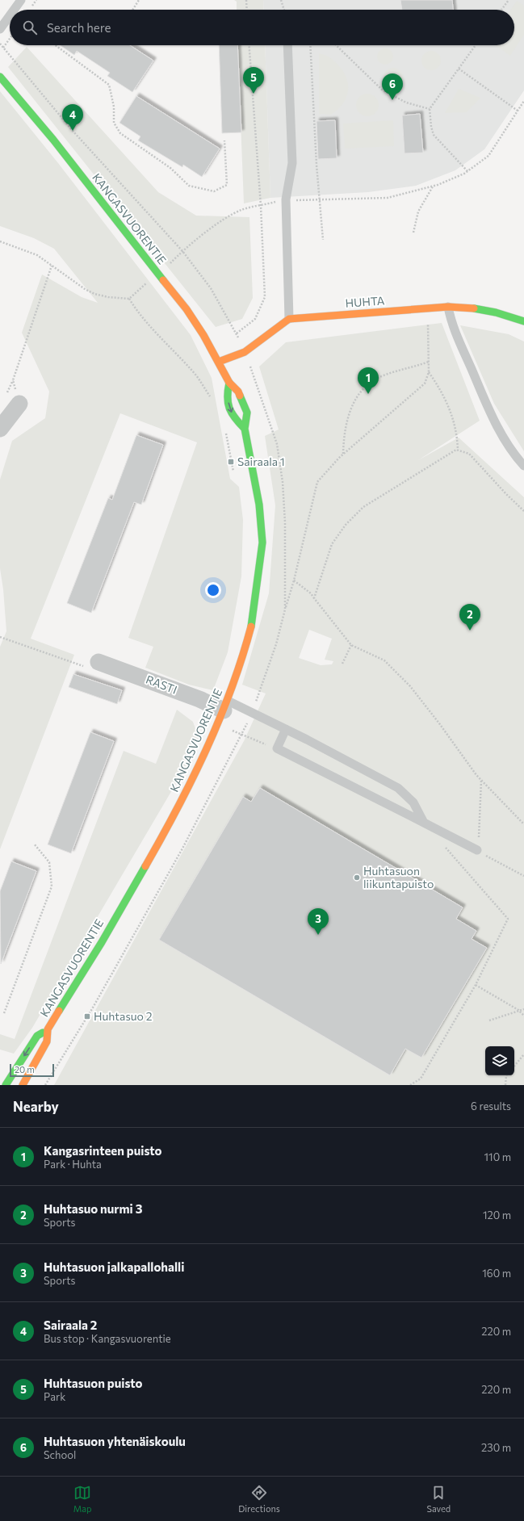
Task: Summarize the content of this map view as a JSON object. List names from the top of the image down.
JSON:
{
  "streets": {
    "main road": ["KANGASVUORENTIE", "HUHTA"],
    "street": ["RASTI"]
  },
  "crossings": [
    ["KANGASVUORENTIE", "RASTI"]
  ],
  "places": {
    "transit": ["Sairaala 1", "Huhtasuo 2"],
    "other": ["Huhtasuon liikuntapuisto"]
  },
  "scale_bar": "20 m",
  "page": {
    "search": "Search here",
    "pins": [
      "5",
      "6",
      "4",
      "1",
      "2",
      "3"
    ],
    "scale": "20 m",
    "heading": ["Nearby", "6 results"],
    "list": [
      {
        "mark": "1",
        "name": "Kangasrinteen puisto",
        "note": "Park · Huhta",
        "value": "110 m"
      },
      {
        "mark": "2",
        "name": "Huhtasuo nurmi 3",
        "note": "Sports",
        "value": "120 m"
      },
      {
        "mark": "3",
        "name": "Huhtasuon jalkapallohalli",
        "note": "Sports",
        "value": "160 m"
      },
      {
        "mark": "4",
        "name": "Sairaala 2",
        "note": "Bus stop · Kangasvuorentie",
        "value": "220 m"
      },
      {
        "mark": "5",
        "name": "Huhtasuon puisto",
        "note": "Park",
        "value": "220 m"
      },
      {
        "mark": "6",
        "name": "Huhtasuon yhtenäiskoulu",
        "note": "School",
        "value": "230 m"
      }
    ],
    "nav": ["Map", "Directions", "Saved"]
  }
}
